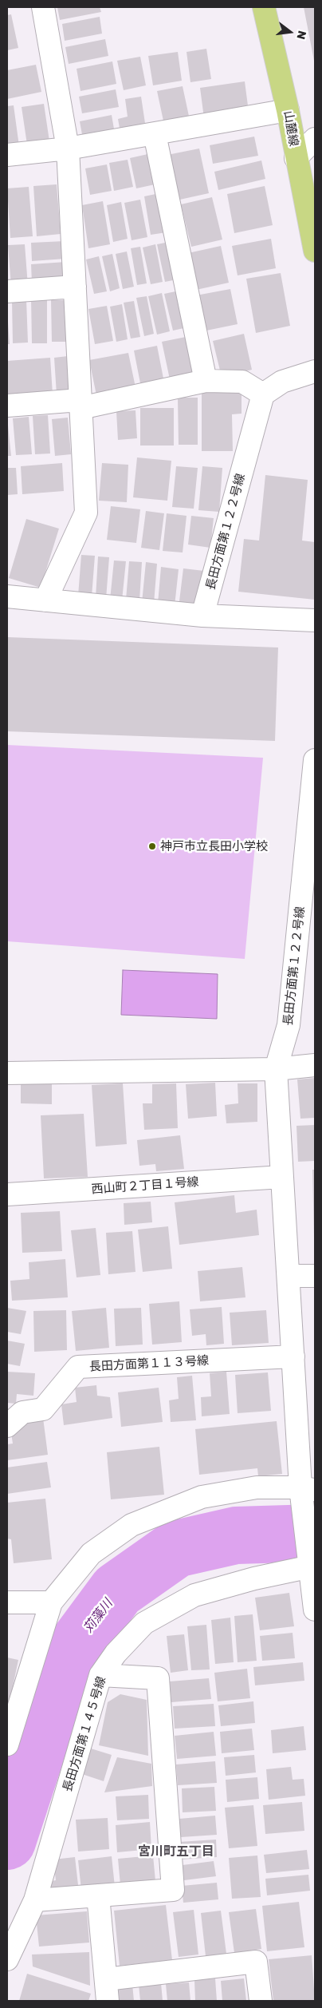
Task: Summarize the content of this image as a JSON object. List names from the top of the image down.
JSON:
{
  "streets": {
    "main road": ["山麓線"],
    "street": [
      "長田方面第１２２号線",
      "西山町２丁目１号線",
      "長田方面第１１３号線",
      "長田方面第１４５号線"
    ]
  },
  "crossings": [
    ["長田方面第１２２号線", "西山町２丁目１号線"],
    ["長田方面第１２２号線", "長田方面第１１３号線"],
    ["長田方面第１２２号線", "長田方面第１４５号線"]
  ],
  "districts": ["宮川町五丁目"],
  "water": ["苅藻川"],
  "places": ["神戸市立長田小学校"],
  "north": "right"
}
